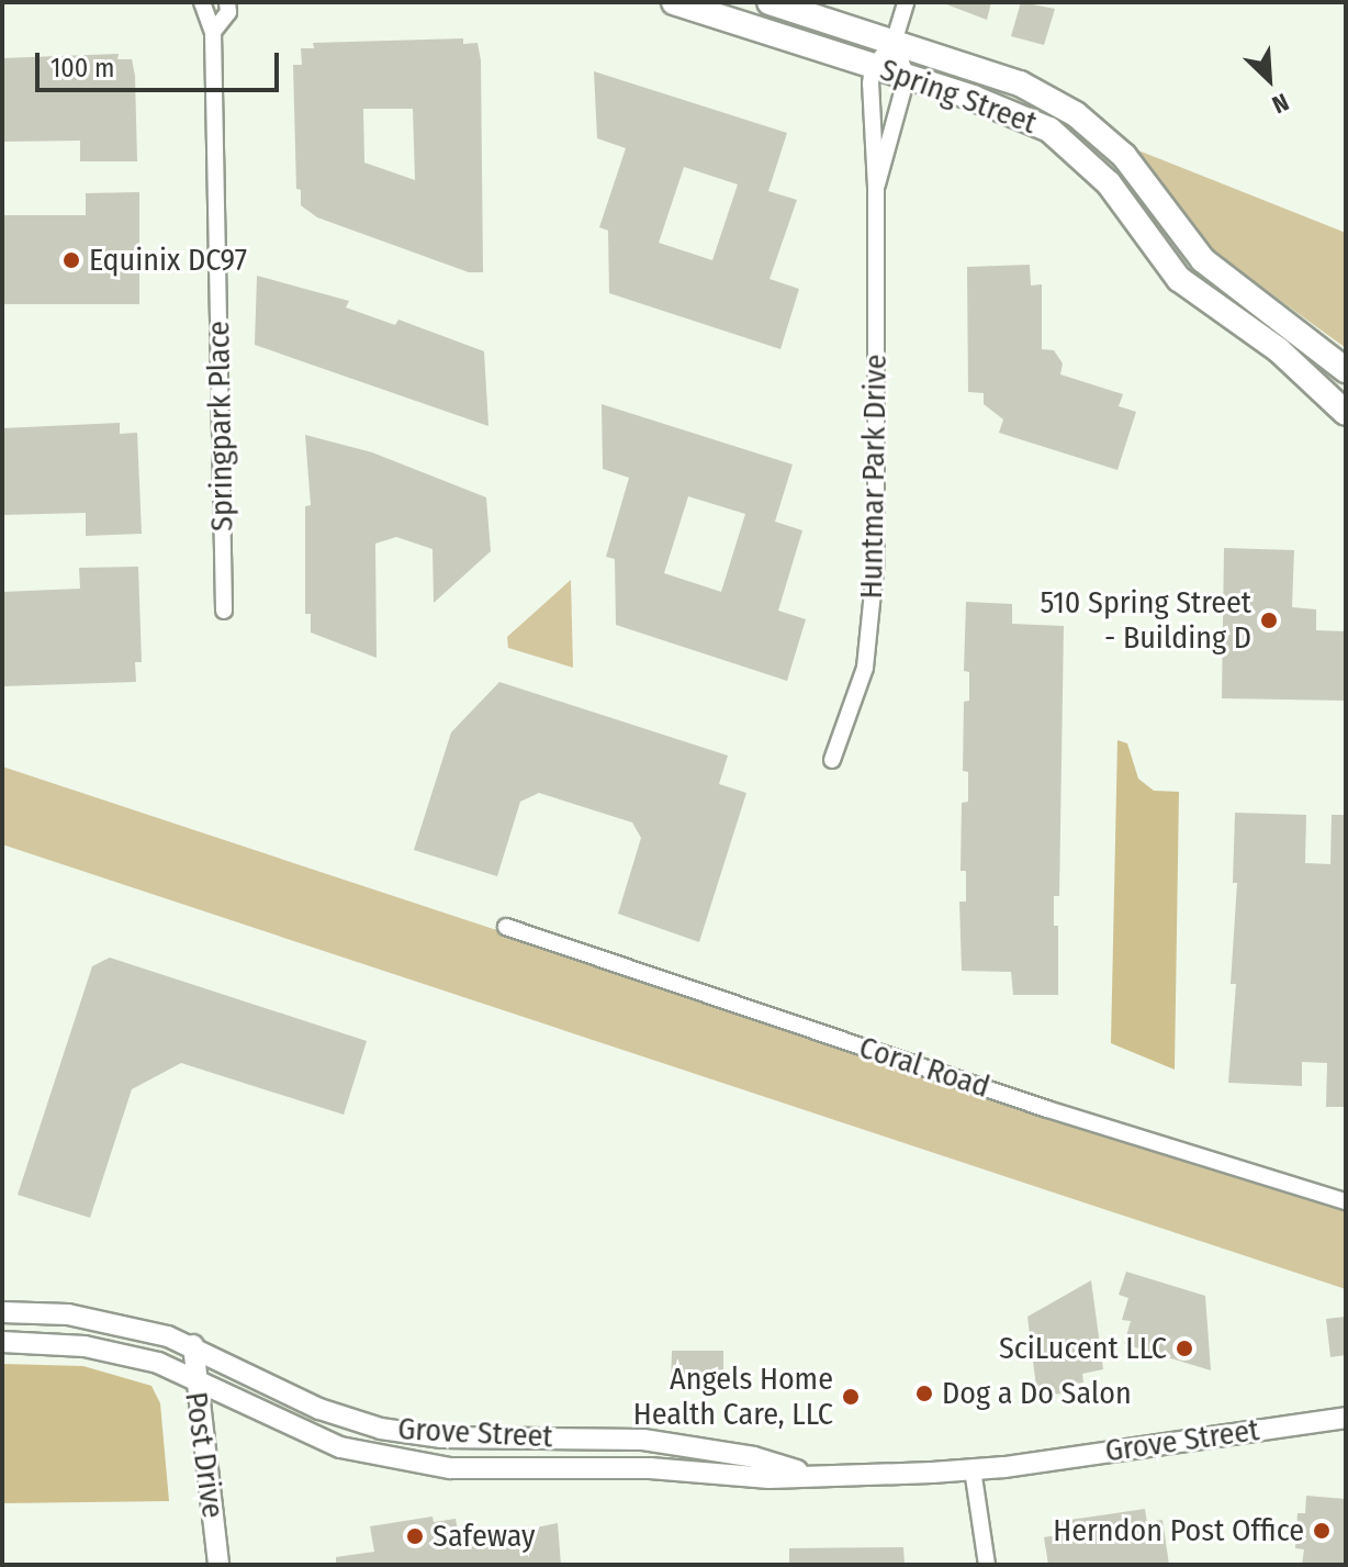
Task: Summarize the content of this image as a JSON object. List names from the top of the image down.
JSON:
{
  "streets": {
    "main road": ["Spring Street"],
    "street": [
      "Springpark Place",
      "Huntmar Park Drive",
      "Coral Road",
      "Grove Street",
      "Post Drive"
    ]
  },
  "crossings": [
    ["Spring Street", "Huntmar Park Drive"],
    ["Grove Street", "Post Drive"]
  ],
  "places": [
    "Equinix DC97",
    "510 Spring Street - Building D",
    "SciLucent LLC",
    "Dog a Do Salon",
    "Angels Home Health Care, LLC",
    "Herndon Post Office",
    "Safeway"
  ],
  "scale_bar": "100 m",
  "north": "bottom right"
}
